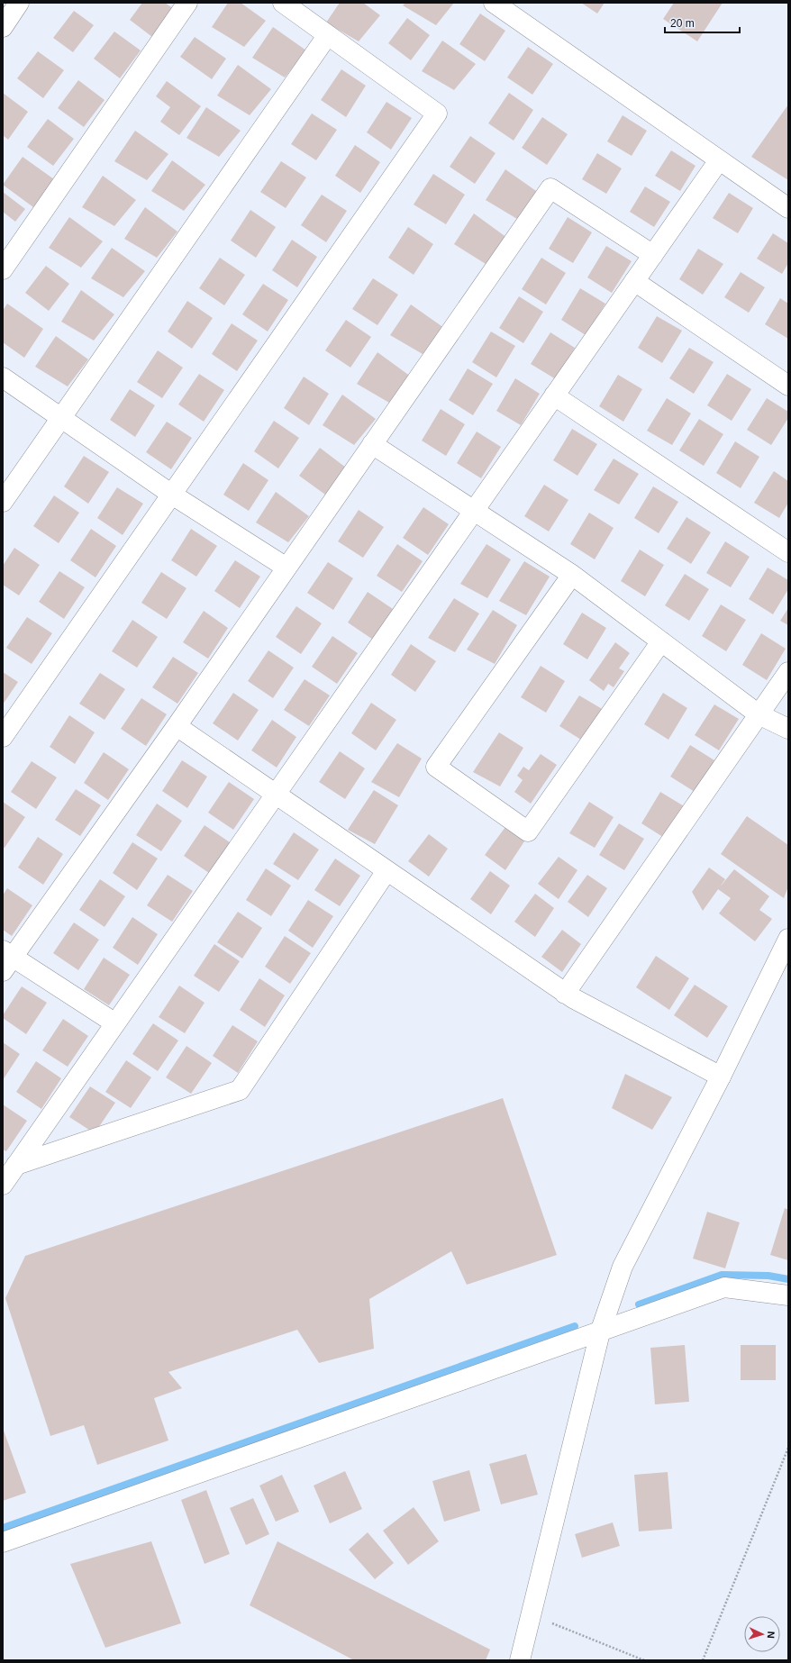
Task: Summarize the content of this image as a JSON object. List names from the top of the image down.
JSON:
{
  "scale_bar": "20 m",
  "north": "right"
}
